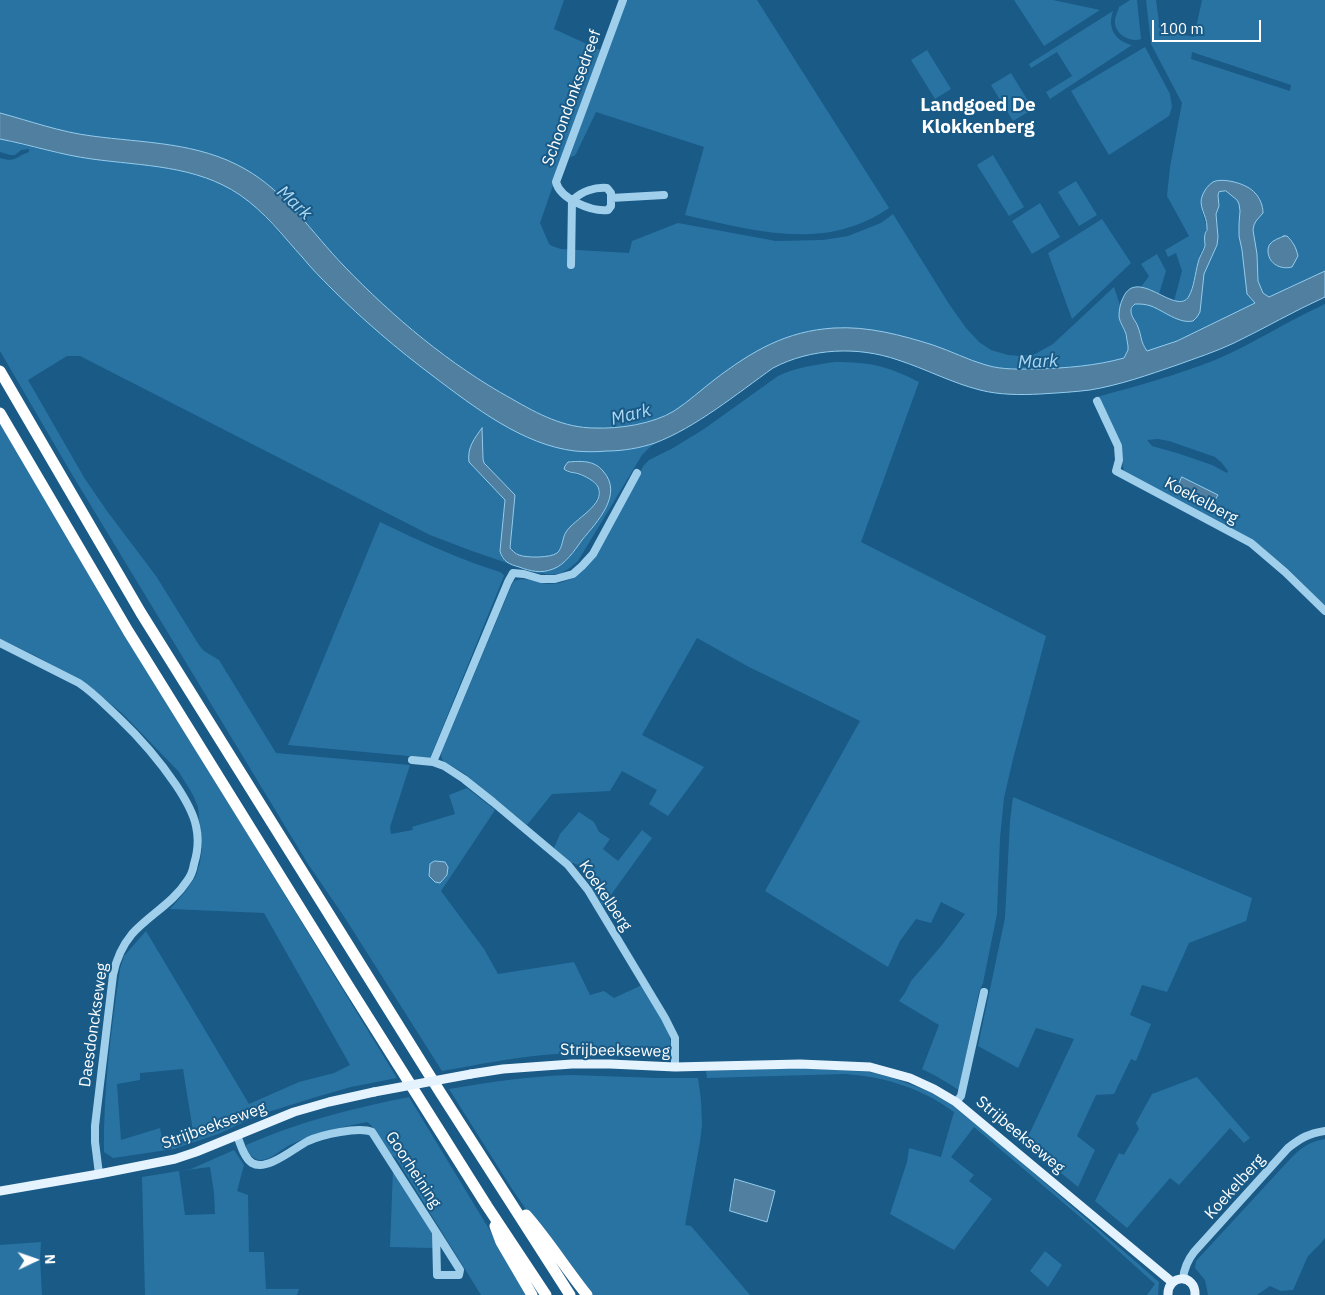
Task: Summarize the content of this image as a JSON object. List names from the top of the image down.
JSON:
{
  "streets": {
    "main road": ["Strijbeekseweg"],
    "street": [
      "Schoondonksedreef",
      "Koekelberg",
      "Daesdonckseweg",
      "Goorheining"
    ]
  },
  "crossings": [
    ["Koekelberg", "Strijbeekseweg"],
    ["Daesdonckseweg", "Strijbeekseweg"],
    ["Strijbeekseweg", "Goorheining"]
  ],
  "districts": ["Landgoed De Klokkenberg"],
  "water": ["Mark"],
  "scale_bar": "100 m",
  "north": "right"
}
